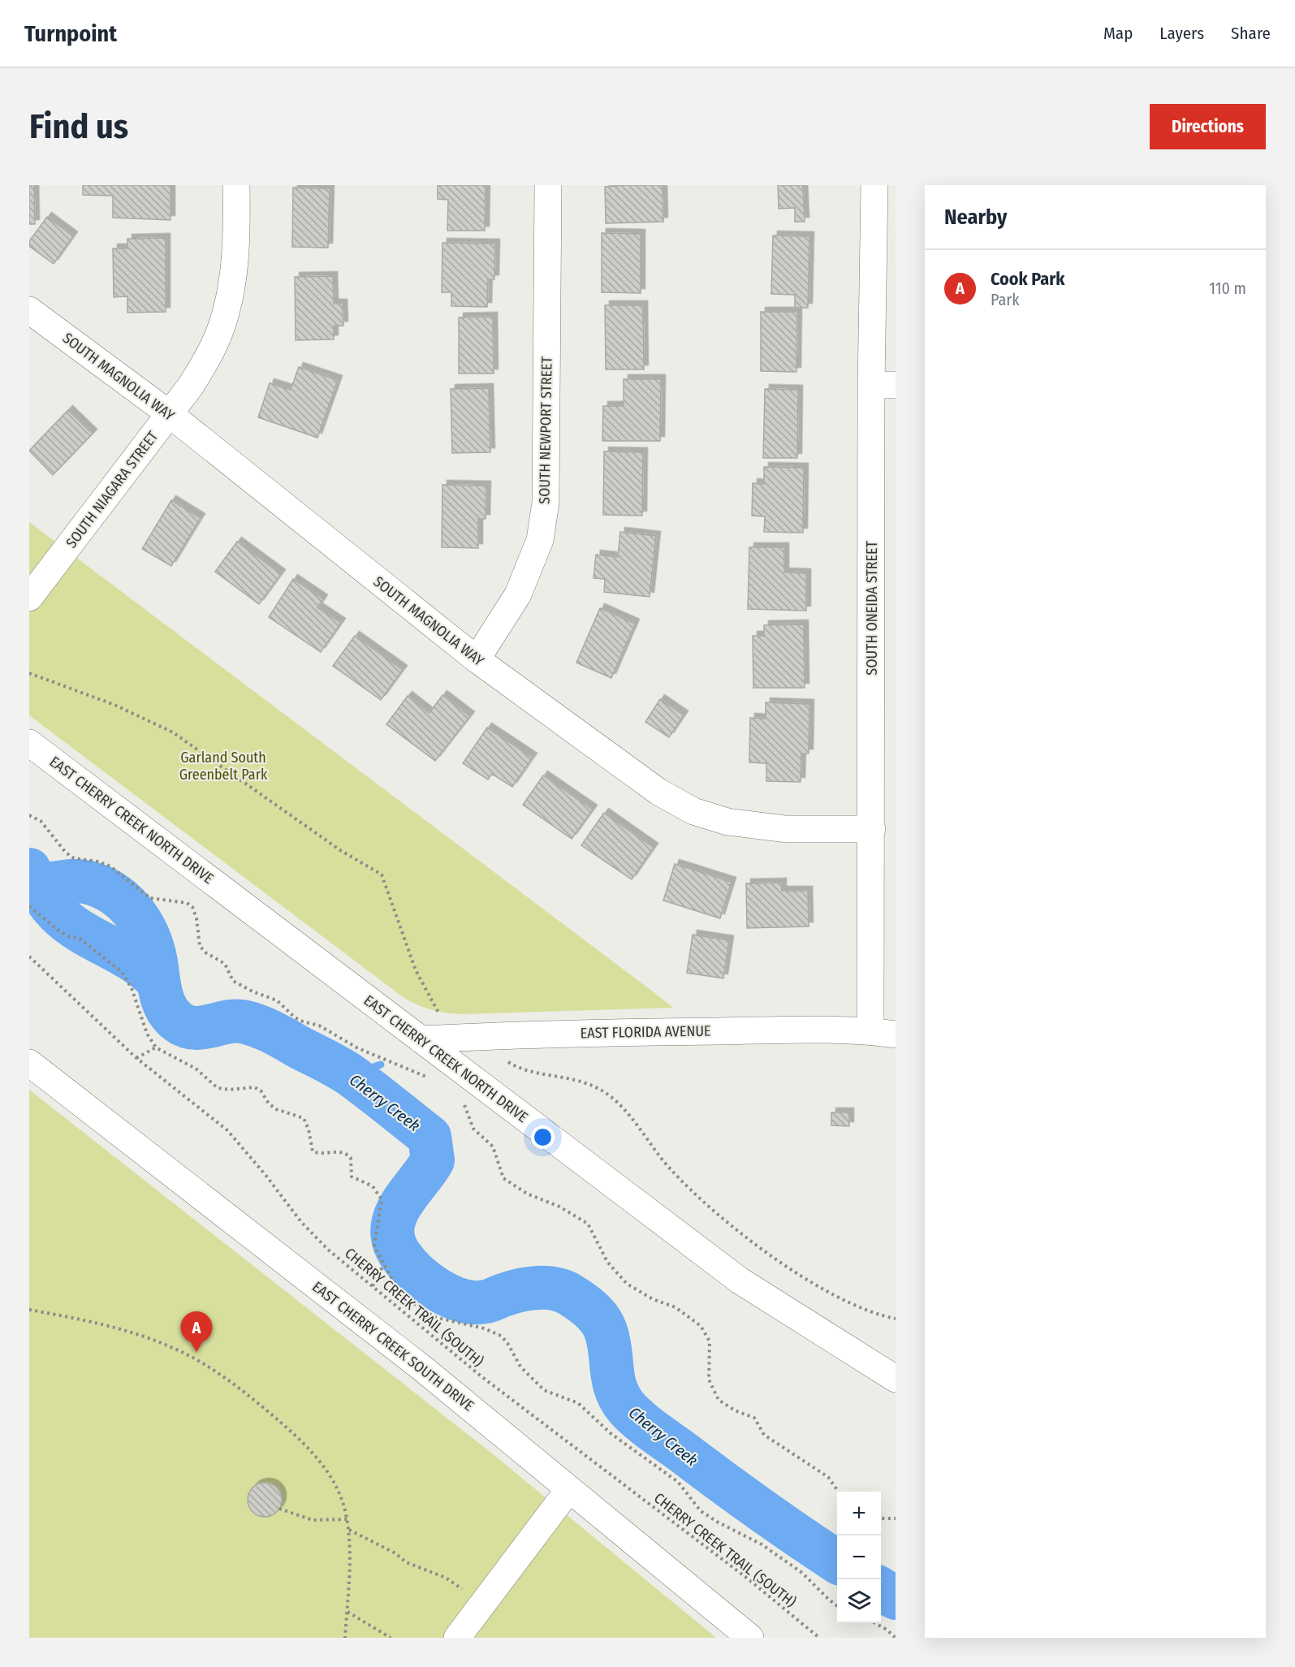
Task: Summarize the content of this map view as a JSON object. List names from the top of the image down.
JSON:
{
  "streets": {
    "street": [
      "SOUTH MAGNOLIA WAY",
      "SOUTH NEWPORT STREET",
      "SOUTH NIAGARA STREET",
      "SOUTH ONEIDA STREET",
      "EAST CHERRY CREEK NORTH DRIVE",
      "EAST FLORIDA AVENUE",
      "EAST CHERRY CREEK SOUTH DRIVE"
    ],
    "path": ["CHERRY CREEK TRAIL (SOUTH)"]
  },
  "crossings": [
    ["SOUTH MAGNOLIA WAY", "SOUTH NEWPORT STREET"],
    ["SOUTH MAGNOLIA WAY", "SOUTH NIAGARA STREET"],
    ["SOUTH MAGNOLIA WAY", "SOUTH ONEIDA STREET"],
    ["SOUTH ONEIDA STREET", "EAST FLORIDA AVENUE"],
    ["EAST CHERRY CREEK NORTH DRIVE", "EAST FLORIDA AVENUE"]
  ],
  "water": ["Cherry Creek"],
  "parks": ["Garland South Greenbelt Park"],
  "page": {
    "header": "Turnpoint",
    "nav": ["Map", "Layers", "Share"],
    "buttons": "Directions",
    "title": "Find us",
    "heading": "Nearby",
    "list": [
      {
        "mark": "A",
        "name": "Cook Park",
        "note": "Park",
        "value": "110 m"
      }
    ],
    "pins": "A",
    "map_buttons": ["+", "−"]
  }
}
